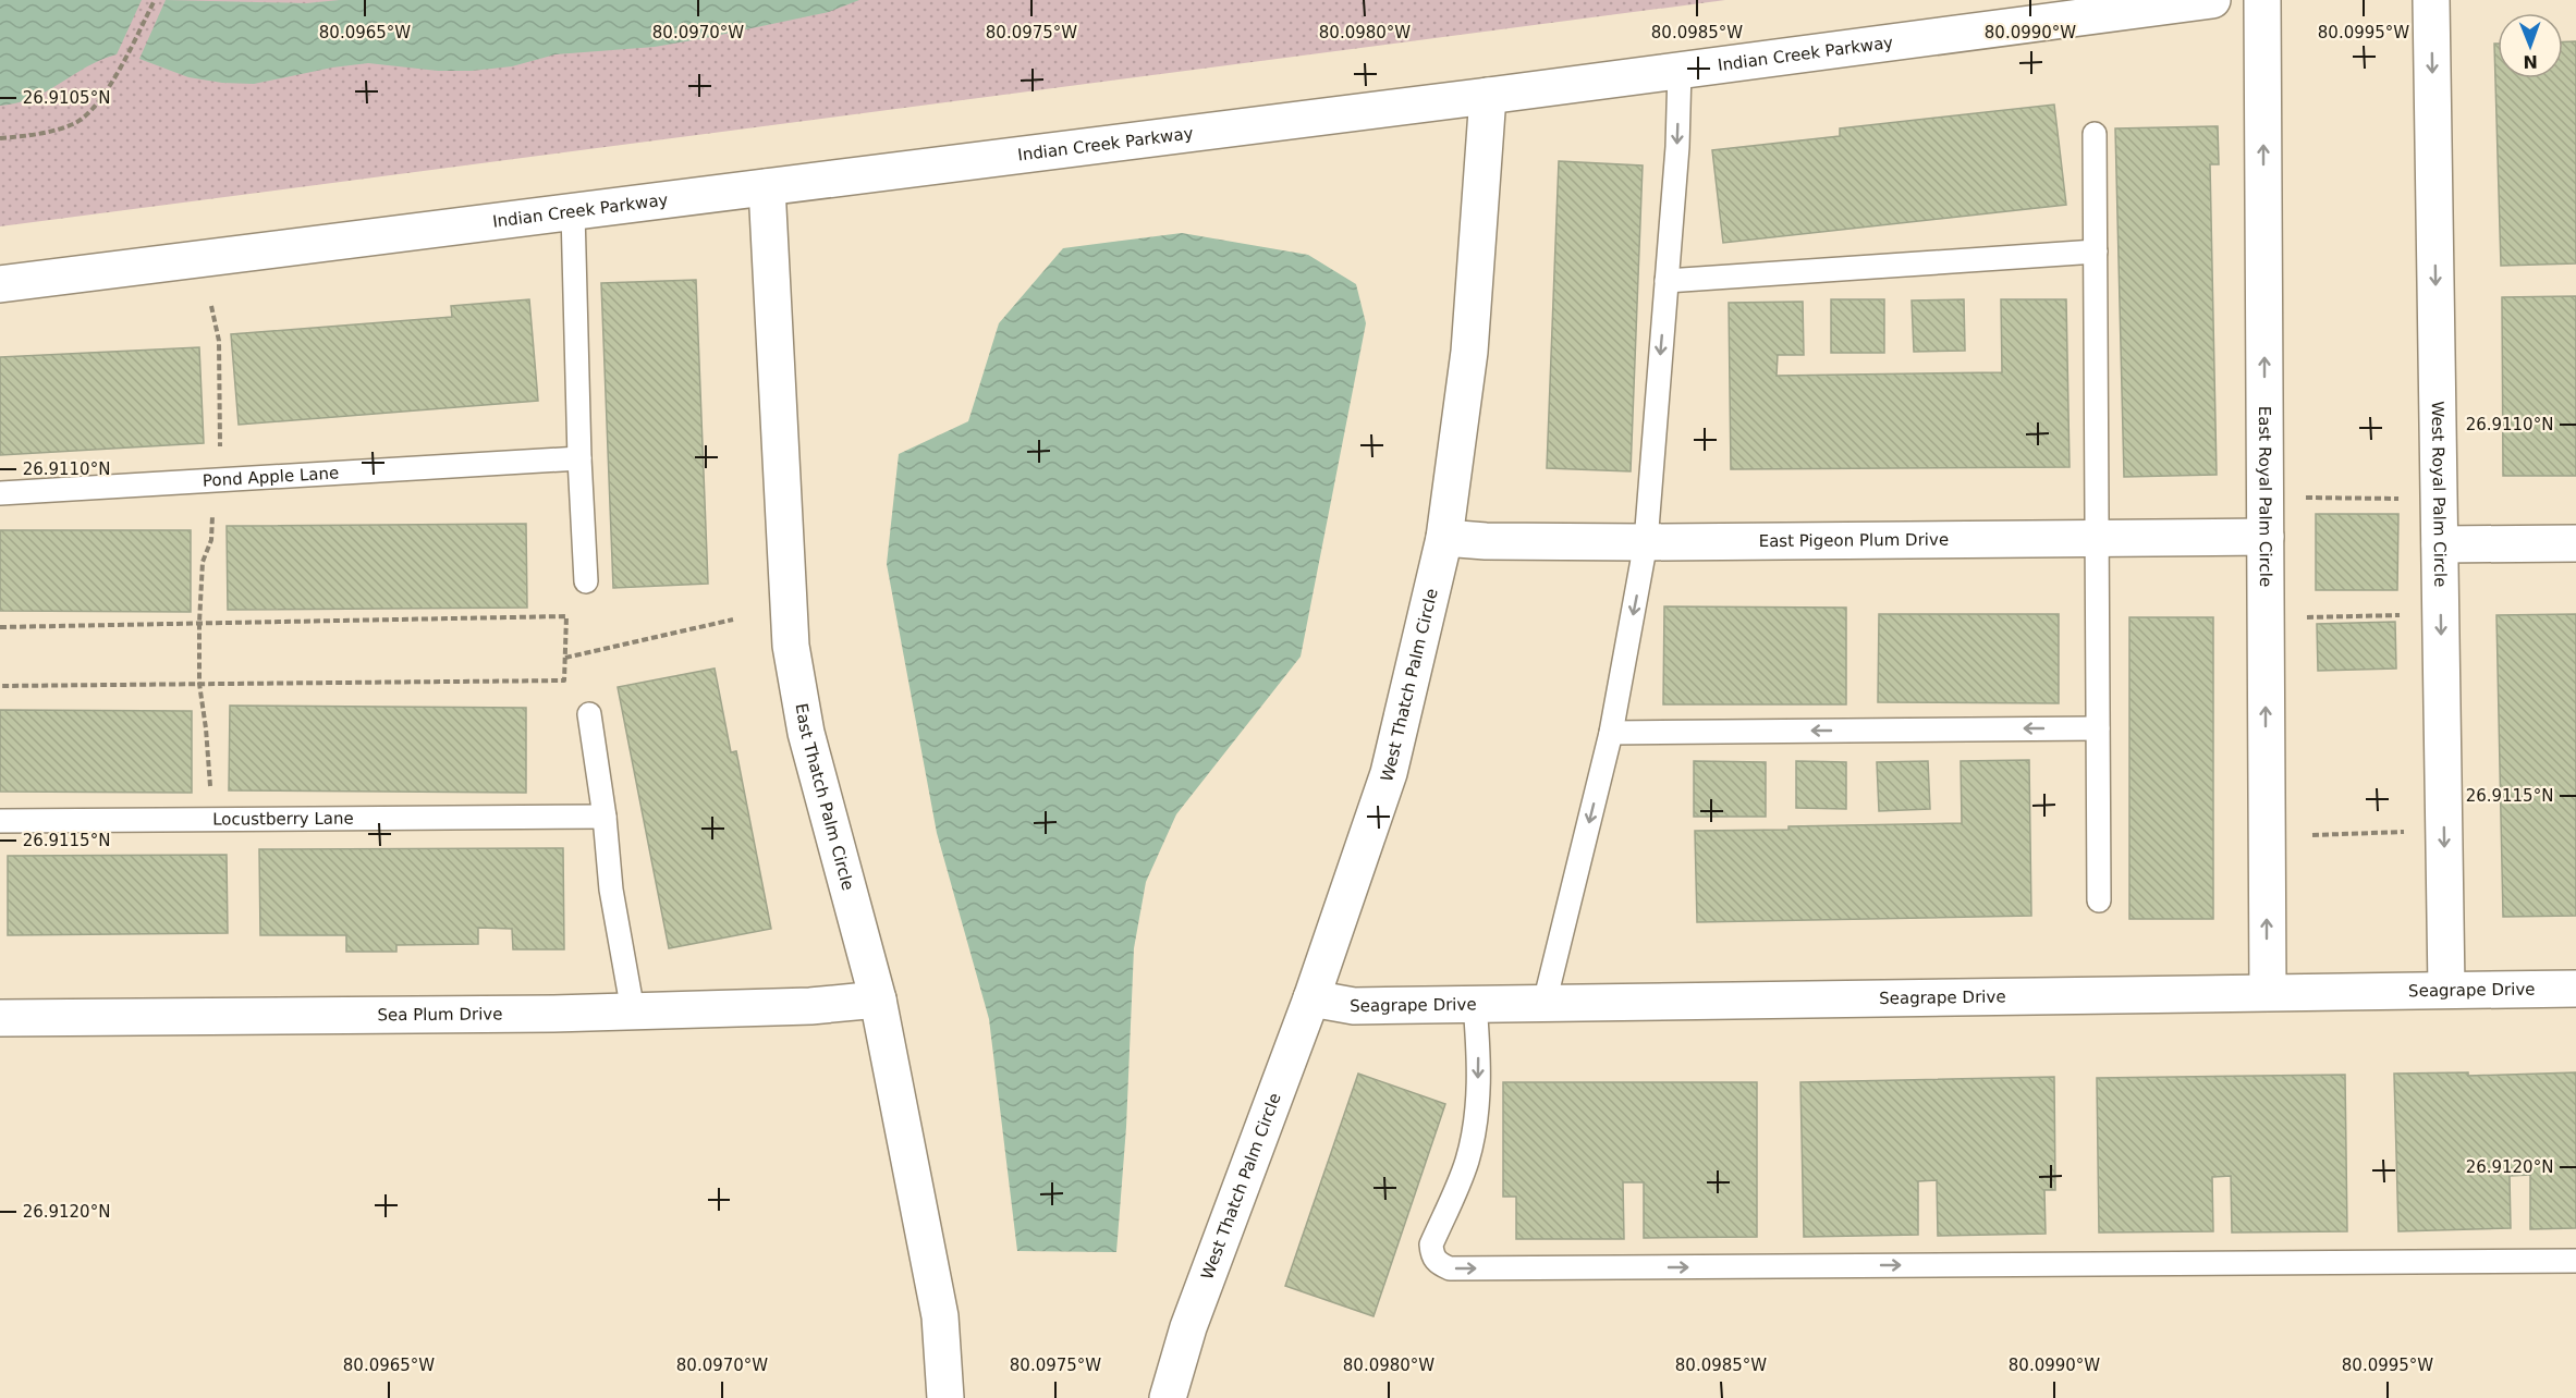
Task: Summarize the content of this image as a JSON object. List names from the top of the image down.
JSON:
{
  "streets": {
    "street": [
      "Indian Creek Parkway",
      "West Royal Palm Circle",
      "East Royal Palm Circle",
      "East Pigeon Plum Drive",
      "West Thatch Palm Circle",
      "East Thatch Palm Circle",
      "Seagrape Drive",
      "Sea Plum Drive"
    ],
    "lane": ["Pond Apple Lane", "Locustberry Lane"]
  },
  "crossings": [
    ["Indian Creek Parkway", "West Thatch Palm Circle"],
    ["Indian Creek Parkway", "East Thatch Palm Circle"],
    ["West Royal Palm Circle", "Seagrape Drive"],
    ["East Royal Palm Circle", "East Pigeon Plum Drive"],
    ["East Royal Palm Circle", "Seagrape Drive"],
    ["East Pigeon Plum Drive", "West Thatch Palm Circle"],
    ["West Thatch Palm Circle", "Seagrape Drive"],
    ["East Thatch Palm Circle", "Sea Plum Drive"]
  ],
  "one_way": ["West Royal Palm Circle", "East Royal Palm Circle"],
  "north": "bottom",
  "coordinates": [
    "80.0965°W",
    "80.0970°W",
    "80.0975°W",
    "80.0980°W",
    "80.0985°W",
    "80.0990°W",
    "80.0995°W",
    "26.9105°N",
    "26.9110°N",
    "26.9115°N",
    "26.9120°N"
  ]
}
